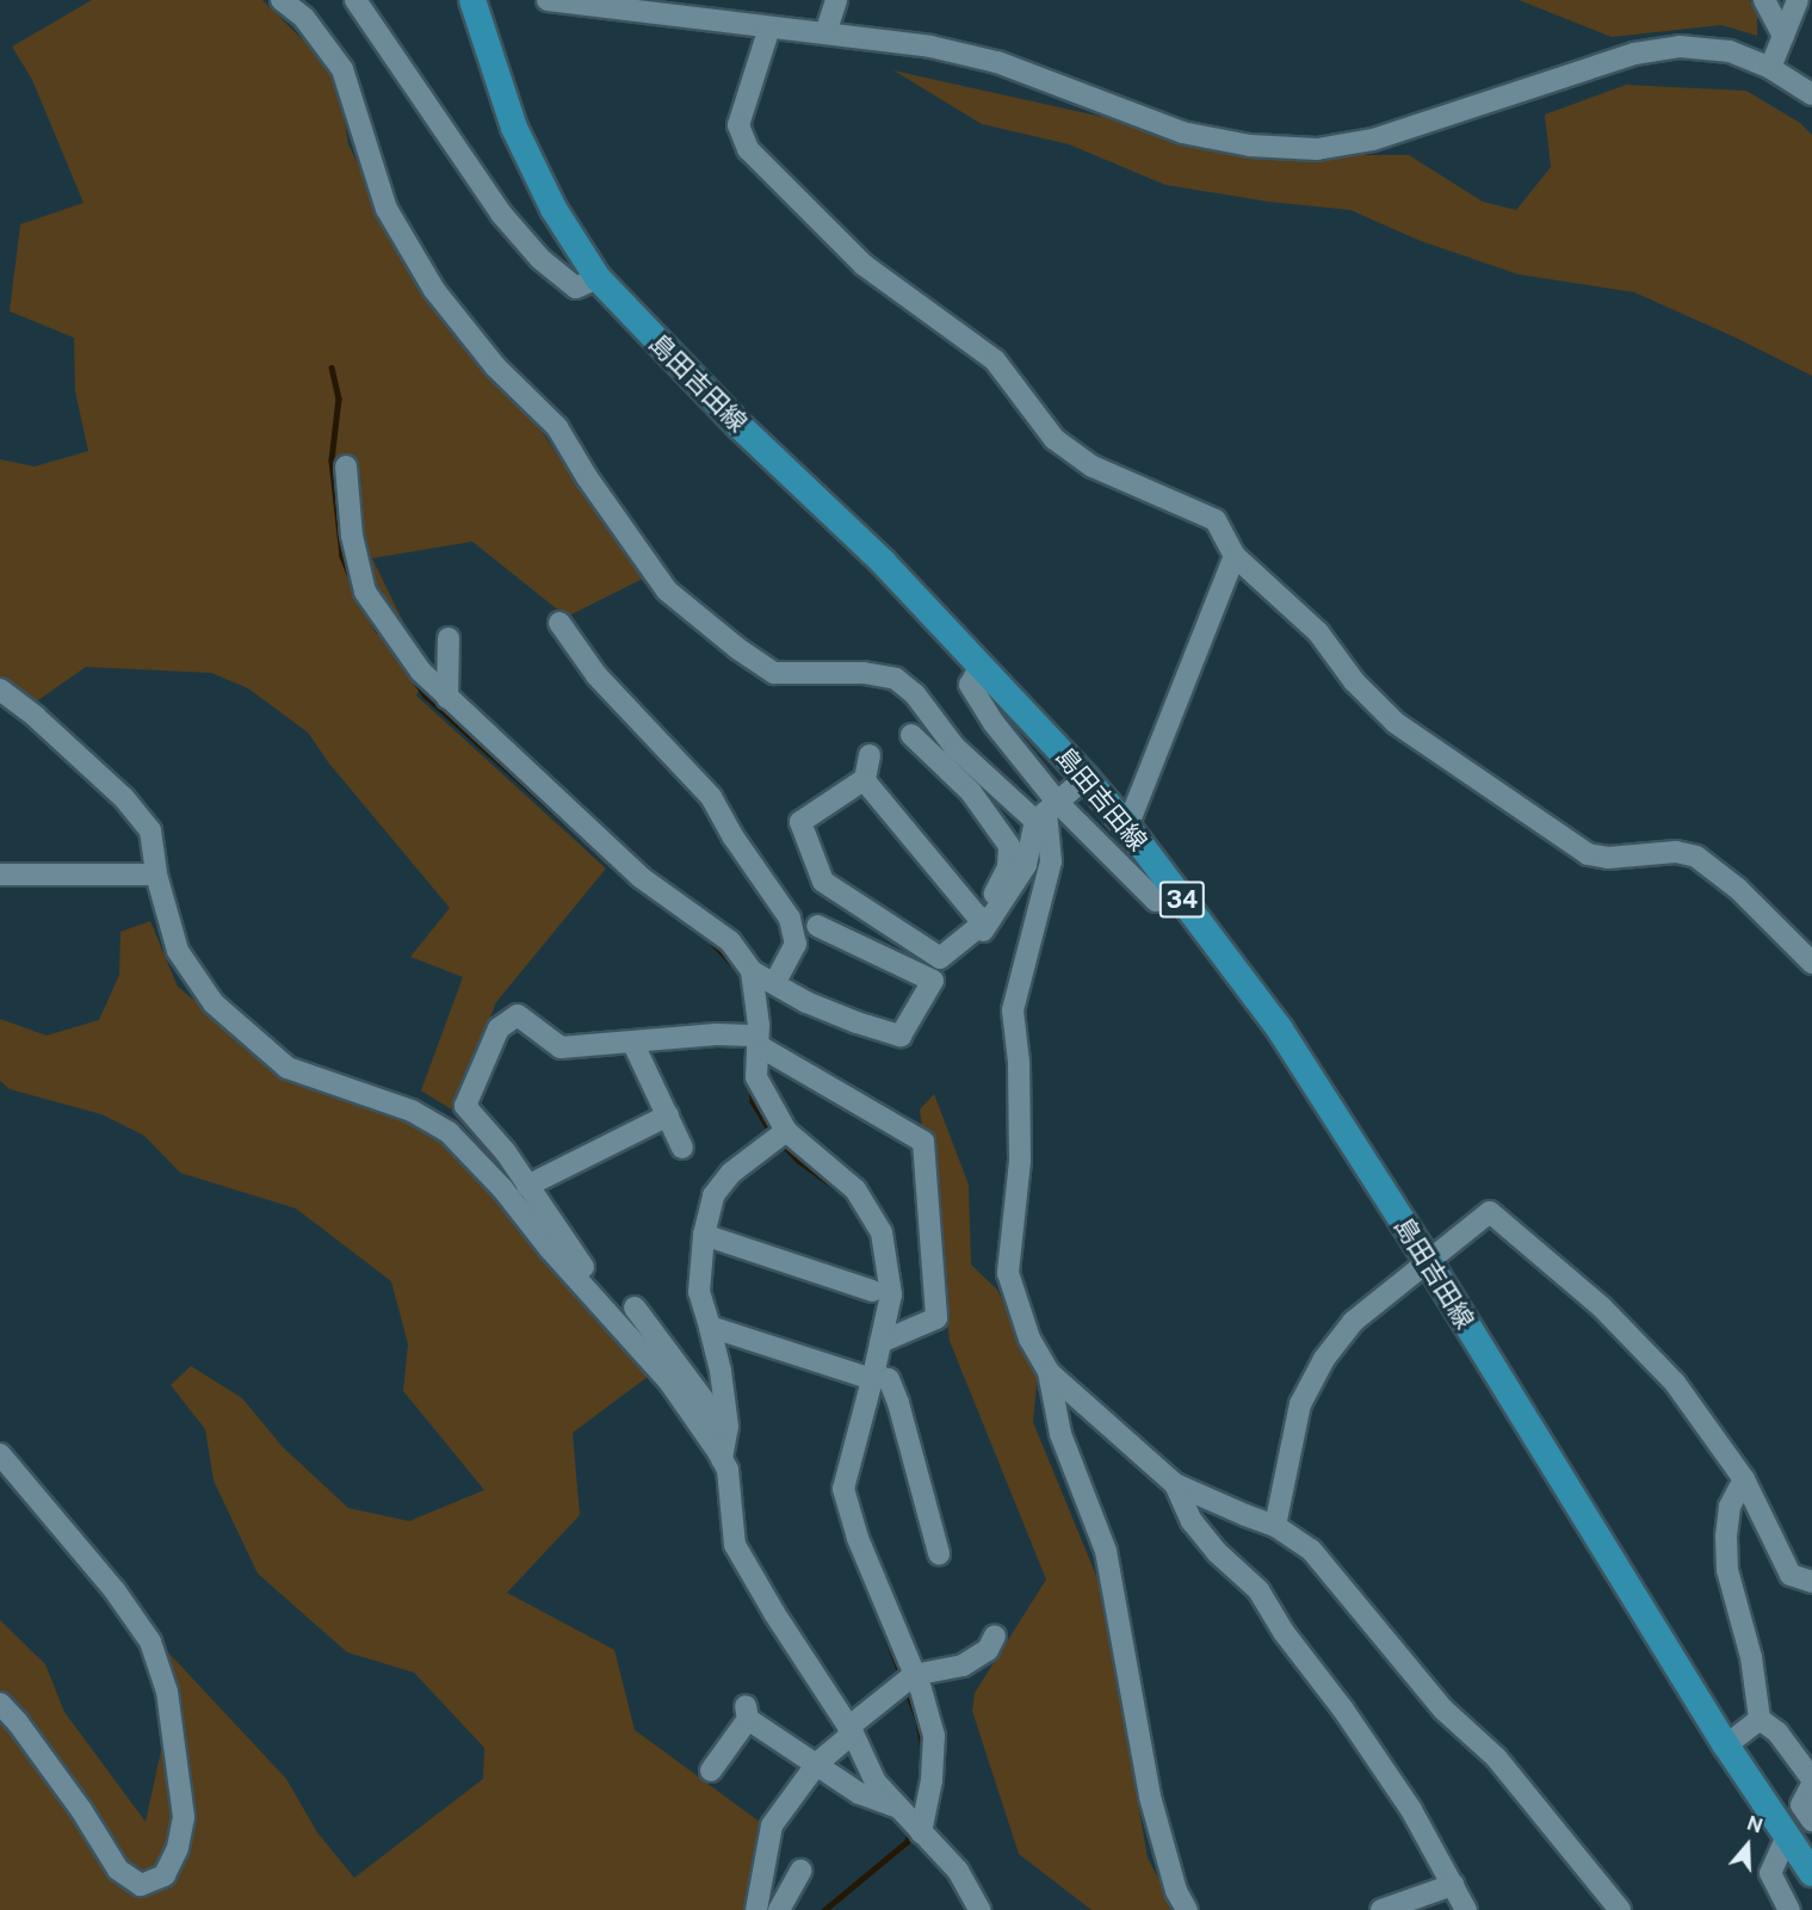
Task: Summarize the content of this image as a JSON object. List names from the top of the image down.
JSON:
{
  "streets": {
    "main road": ["島田吉田線", "34"]
  },
  "north": "top"
}
